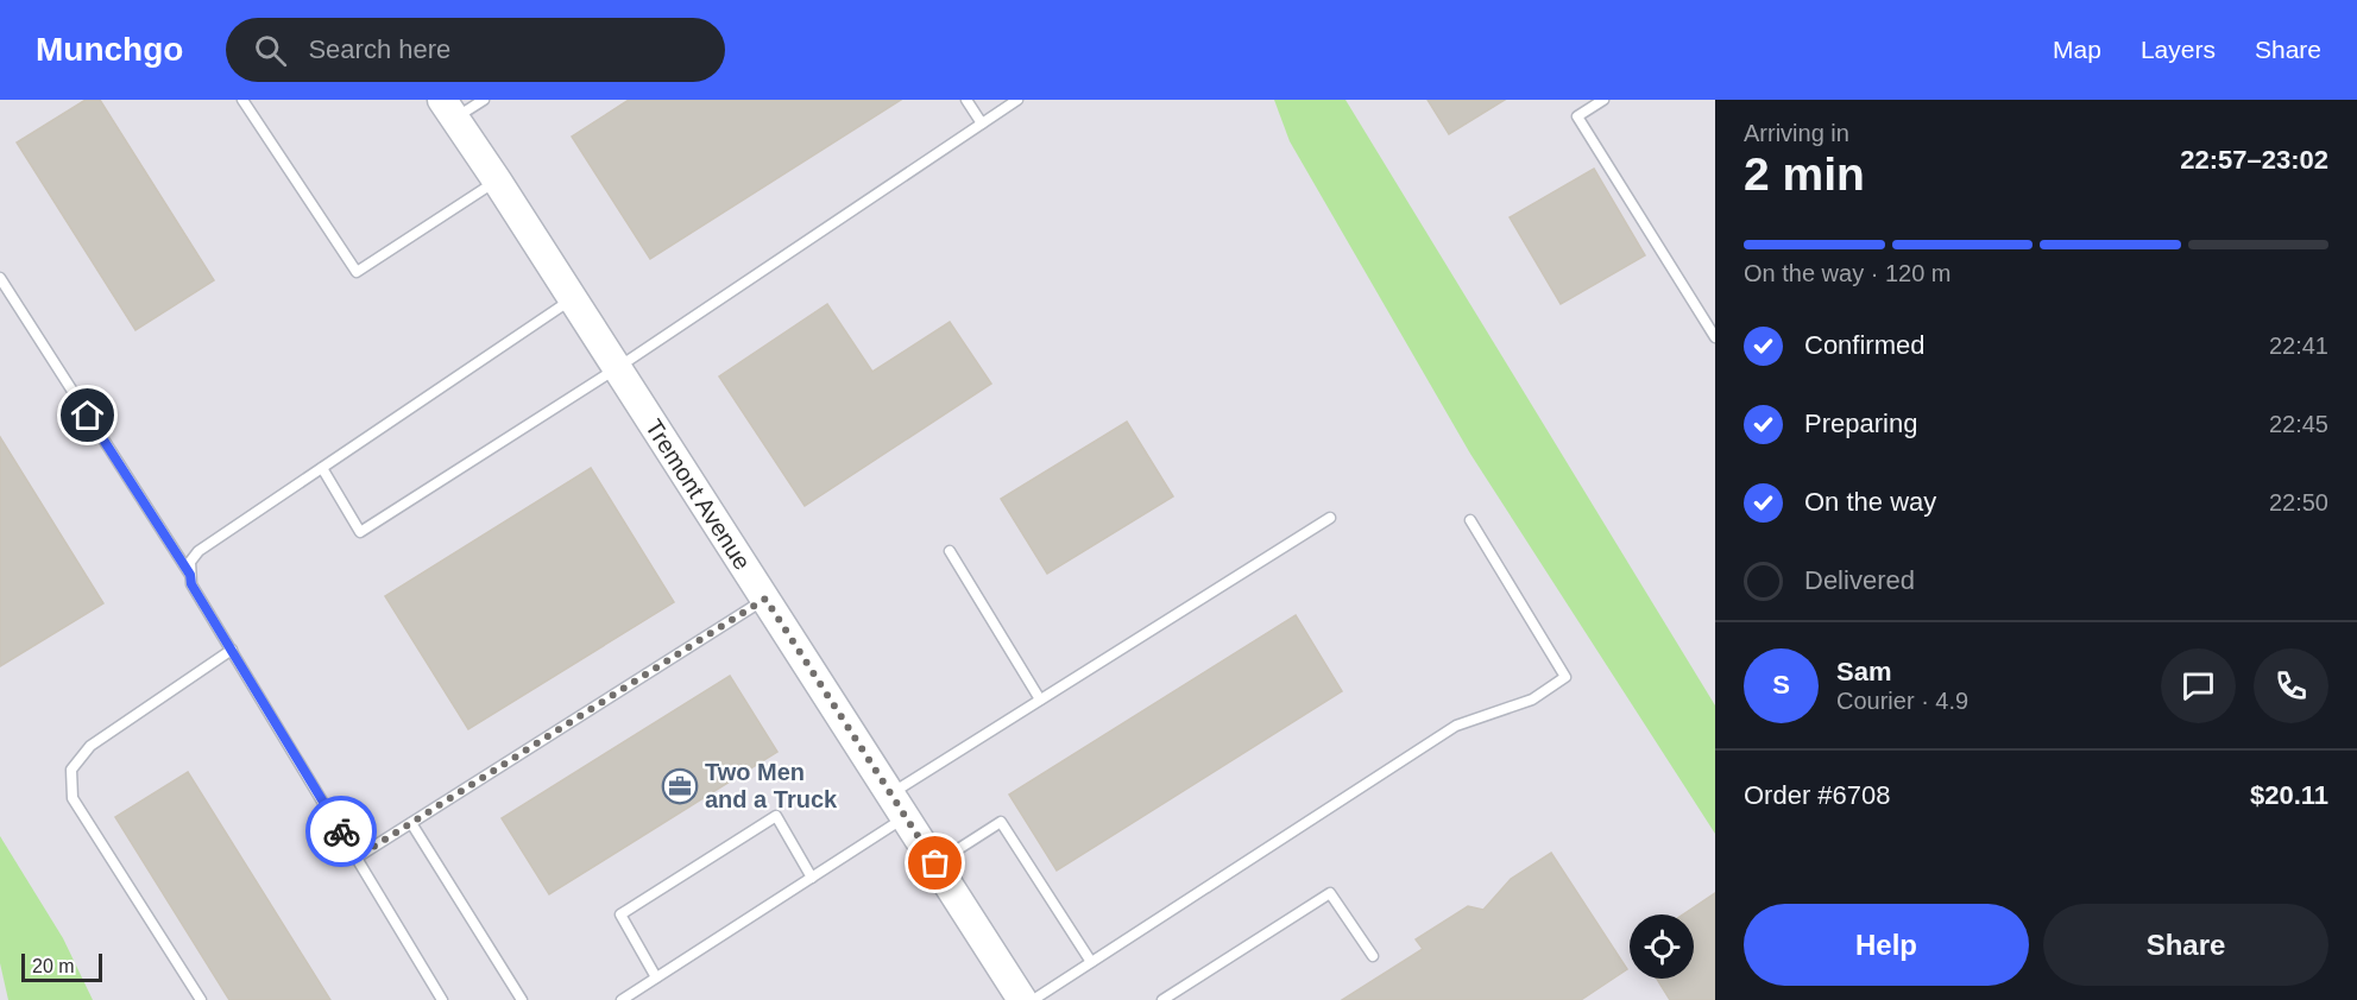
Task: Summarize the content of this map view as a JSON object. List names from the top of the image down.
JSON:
{
  "streets": {
    "street": ["Tremont Avenue"]
  },
  "places": {
    "office": ["Two Men and a Truck"]
  },
  "scale_bar": "20 m",
  "page": {
    "header": "Munchgo",
    "search": "Search here",
    "nav": ["Map", "Layers", "Share"],
    "heading": ["2 min", "Arriving in", "22:57–23:02"],
    "panel": [
      "Sam",
      "Courier · 4.9",
      "Order #6708",
      "$20.11"
    ],
    "bar": "On the way · 120 m",
    "list": [
      ["Confirmed", "22:41"],
      ["Preparing", "22:45"],
      ["On the way", "22:50"],
      "Delivered"
    ],
    "round": "S",
    "buttons": ["Help", "Share"],
    "scale": "20 m"
  }
}
